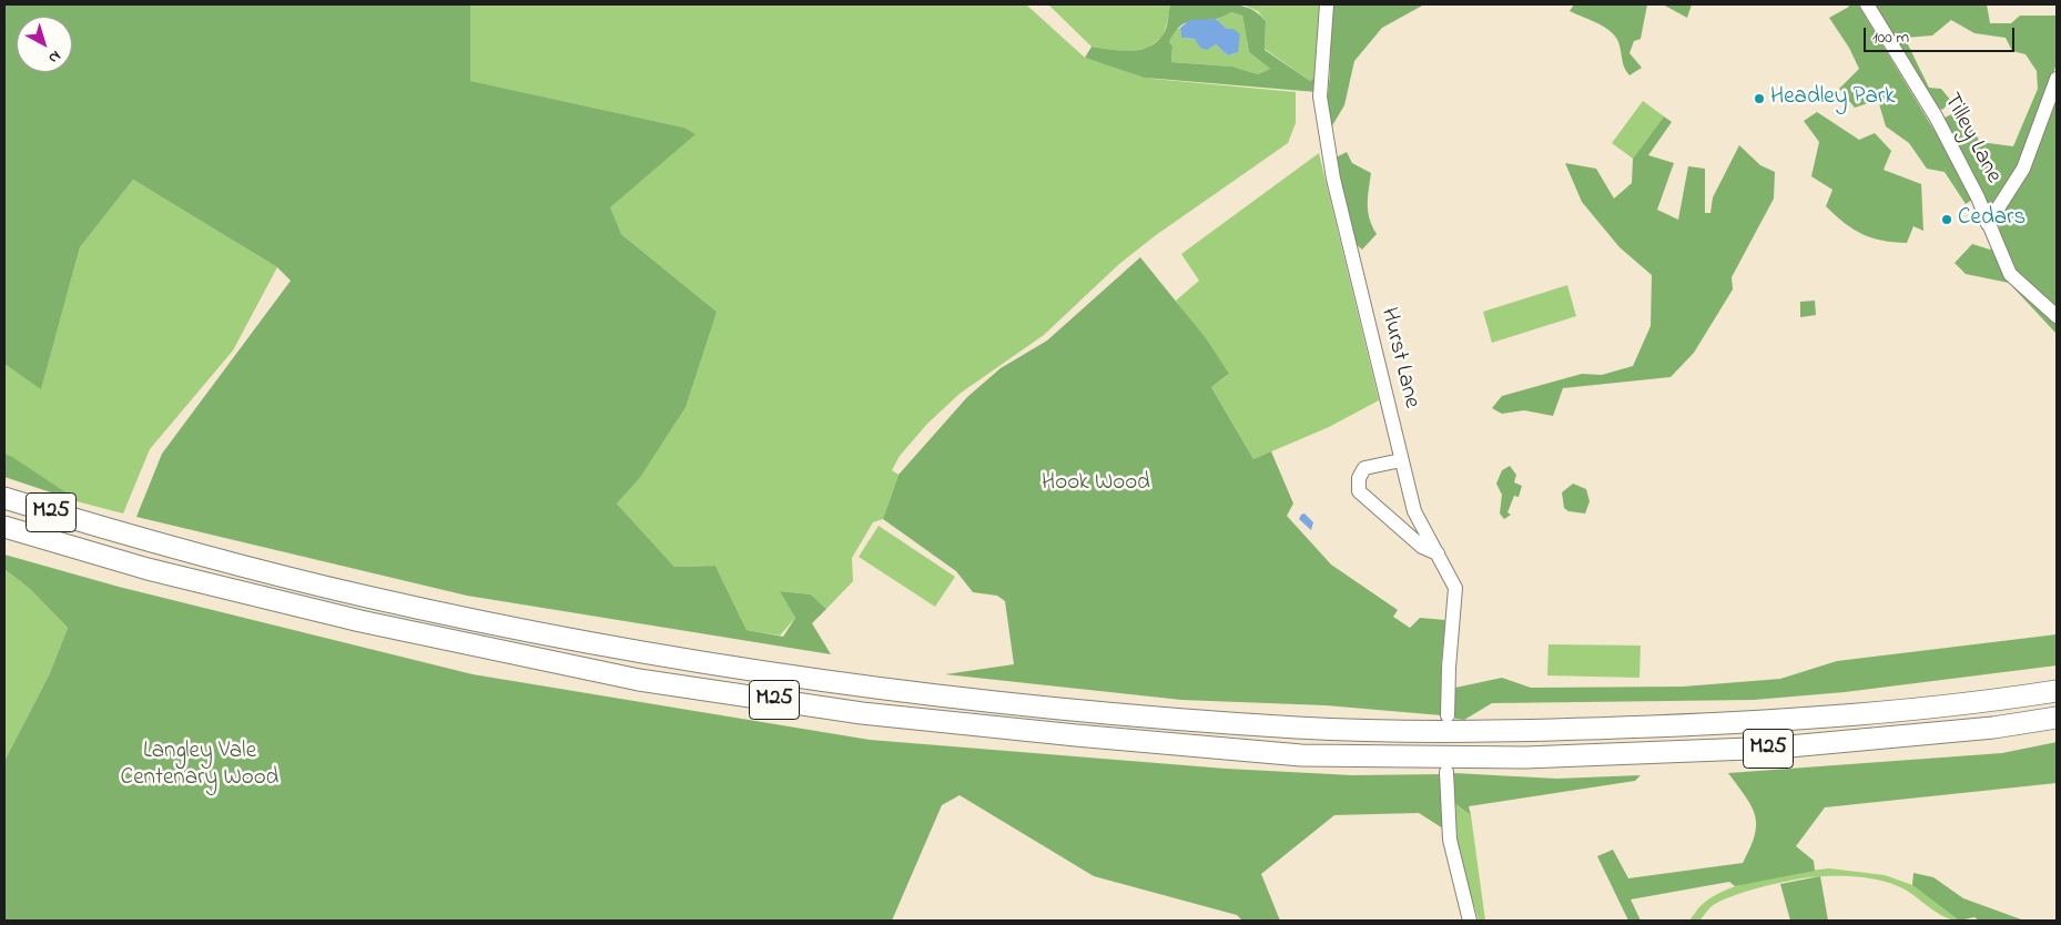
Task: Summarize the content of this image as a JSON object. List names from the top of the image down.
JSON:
{
  "streets": {
    "highway": ["M25"],
    "street": ["Tilley Lane", "Hurst Lane"]
  },
  "parks": ["Hook Wood", "Langley Vale Centenary Wood"],
  "places": ["Headley Park", "Cedars"],
  "scale_bar": "100 m",
  "north": "bottom right"
}
